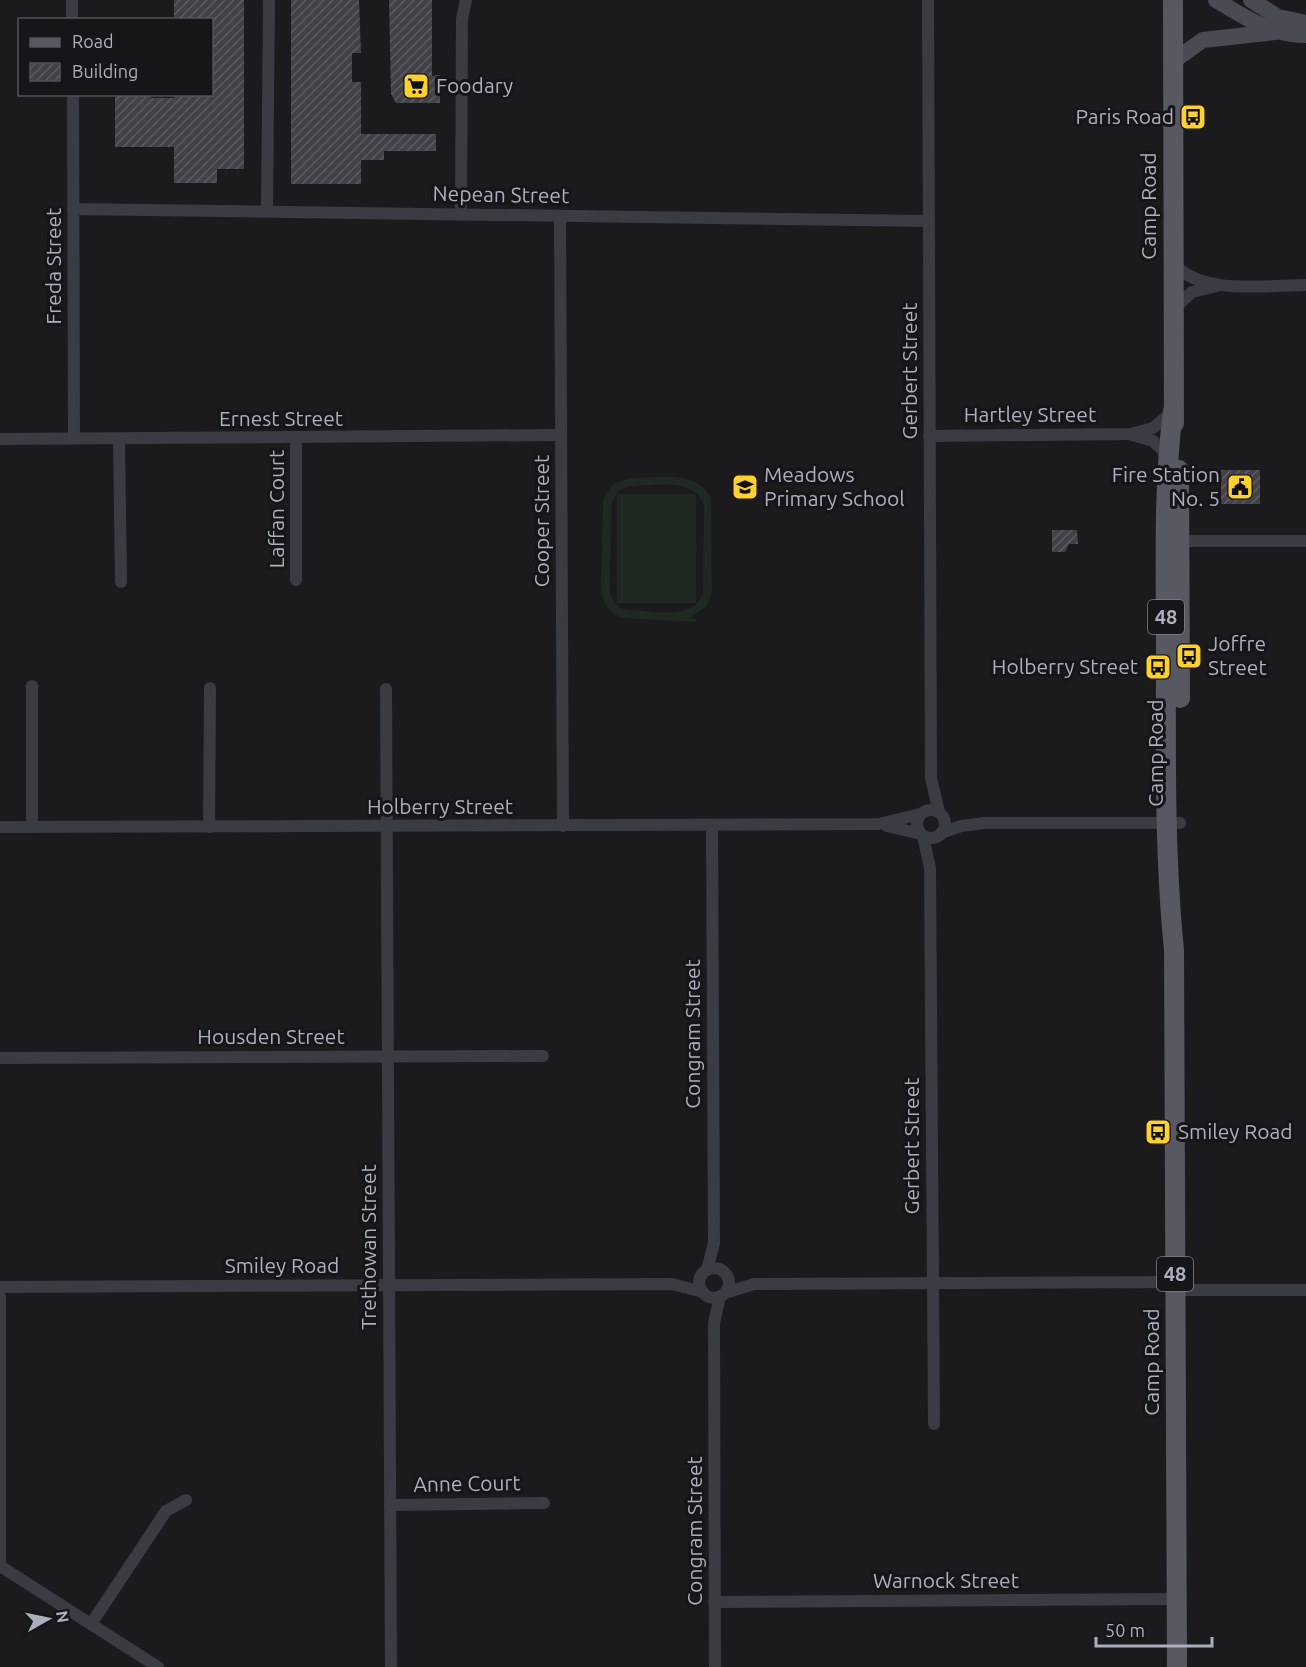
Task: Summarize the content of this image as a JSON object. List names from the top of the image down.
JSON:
{
  "streets": {
    "main road": ["Camp Road", "48"],
    "street": [
      "Nepean Street",
      "Freda Street",
      "Gerbert Street",
      "Hartley Street",
      "Ernest Street",
      "Laffan Court",
      "Cooper Street",
      "Holberry Street",
      "Congram Street",
      "Housden Street",
      "Trethowan Street",
      "Smiley Road",
      "Anne Court",
      "Warnock Street"
    ]
  },
  "crossings": [
    ["Nepean Street", "Freda Street"],
    ["Nepean Street", "Gerbert Street"],
    ["Nepean Street", "Cooper Street"],
    ["Camp Road", "Hartley Street"],
    ["Camp Road", "Warnock Street"],
    ["Freda Street", "Ernest Street"],
    ["Gerbert Street", "Hartley Street"],
    ["Gerbert Street", "Holberry Street"],
    ["Ernest Street", "Laffan Court"],
    ["Ernest Street", "Cooper Street"],
    ["Cooper Street", "Holberry Street"],
    ["Holberry Street", "Congram Street"],
    ["Holberry Street", "Trethowan Street"],
    ["Congram Street", "Smiley Road"],
    ["Congram Street", "Warnock Street"],
    ["Housden Street", "Trethowan Street"],
    ["Trethowan Street", "Smiley Road"],
    ["Trethowan Street", "Anne Court"]
  ],
  "places": {
    "supermarket": ["Foodary"],
    "bus stop": [
      "Paris Road",
      "Joffre Street",
      "Holberry Street",
      "Smiley Road"
    ],
    "school or university": ["Meadows Primary School"],
    "public building": ["Fire Station No. 5"]
  },
  "legend": ["Road", "Building"],
  "scale_bar": "50 m",
  "north": "right"
}
